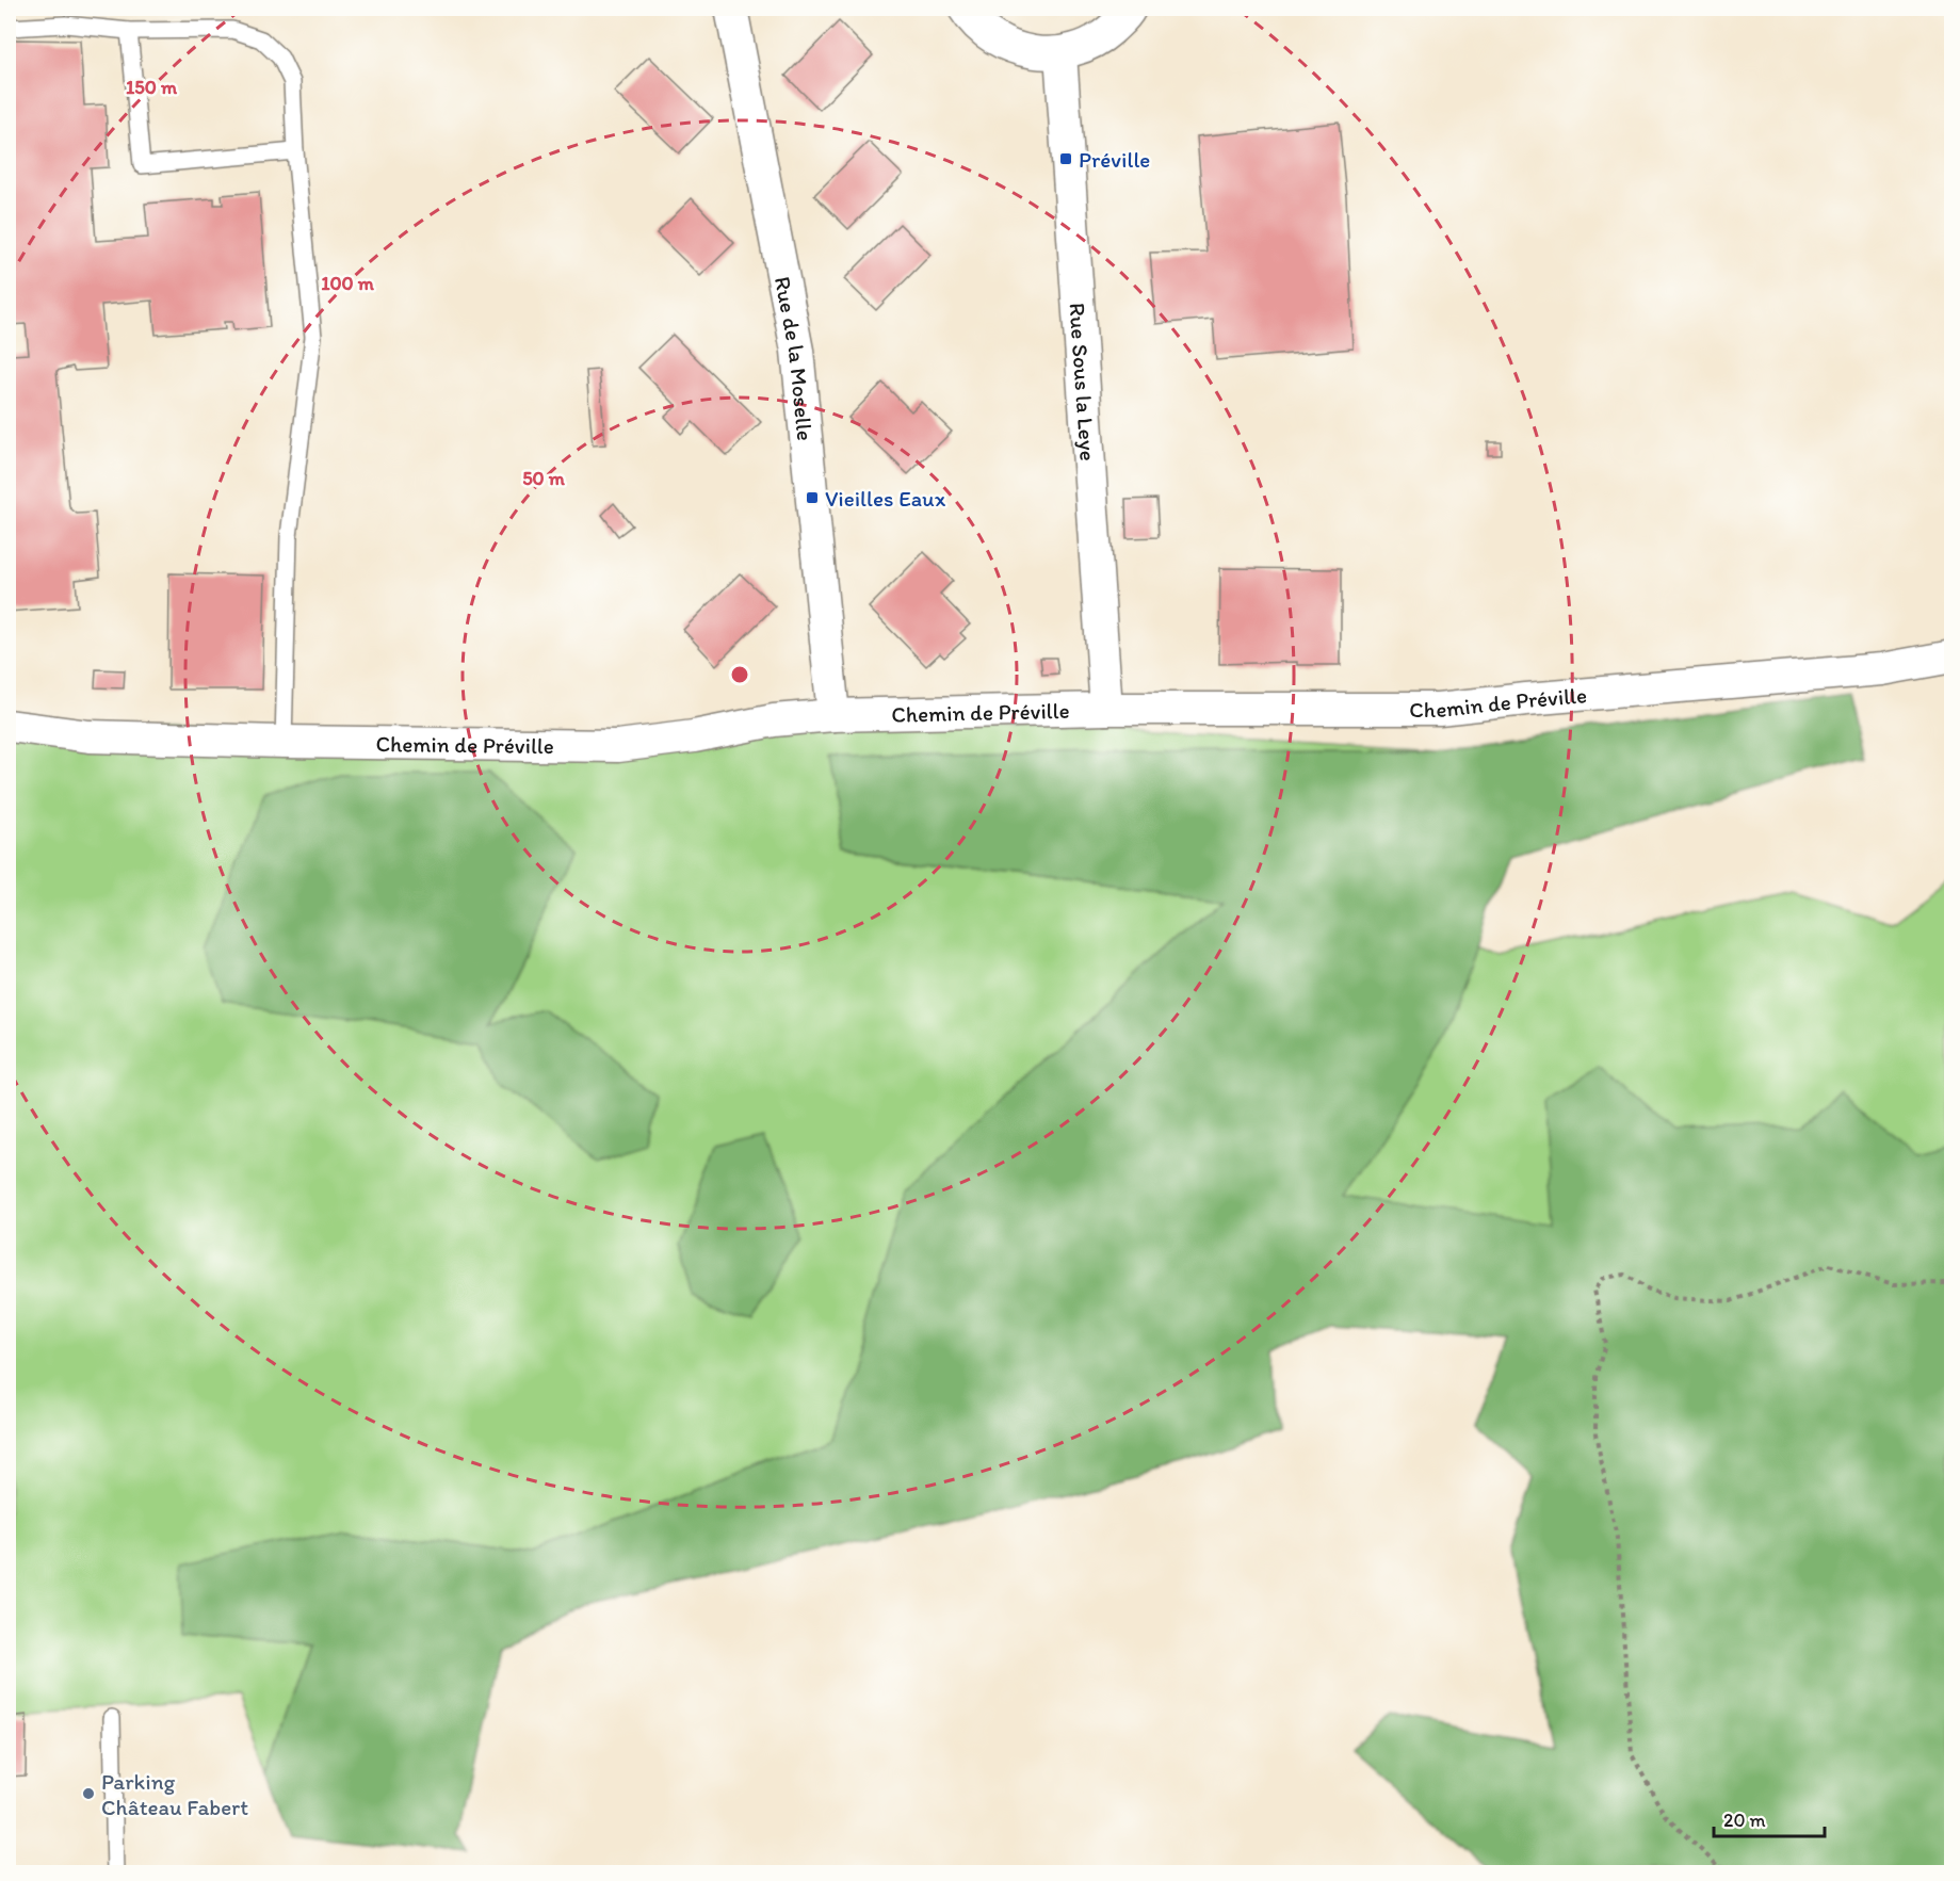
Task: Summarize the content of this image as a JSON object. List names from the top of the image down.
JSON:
{
  "streets": {
    "street": ["Rue de la Moselle", "Rue Sous la Leye", "Chemin de Préville"]
  },
  "crossings": [
    ["Rue de la Moselle", "Chemin de Préville"],
    ["Rue Sous la Leye", "Chemin de Préville"]
  ],
  "places": {
    "transit": ["Préville", "Vieilles Eaux"],
    "other": ["Parking Château Fabert"]
  },
  "scale_bar": "20 m",
  "rings": ["150 m", "100 m", "50 m"]
}
